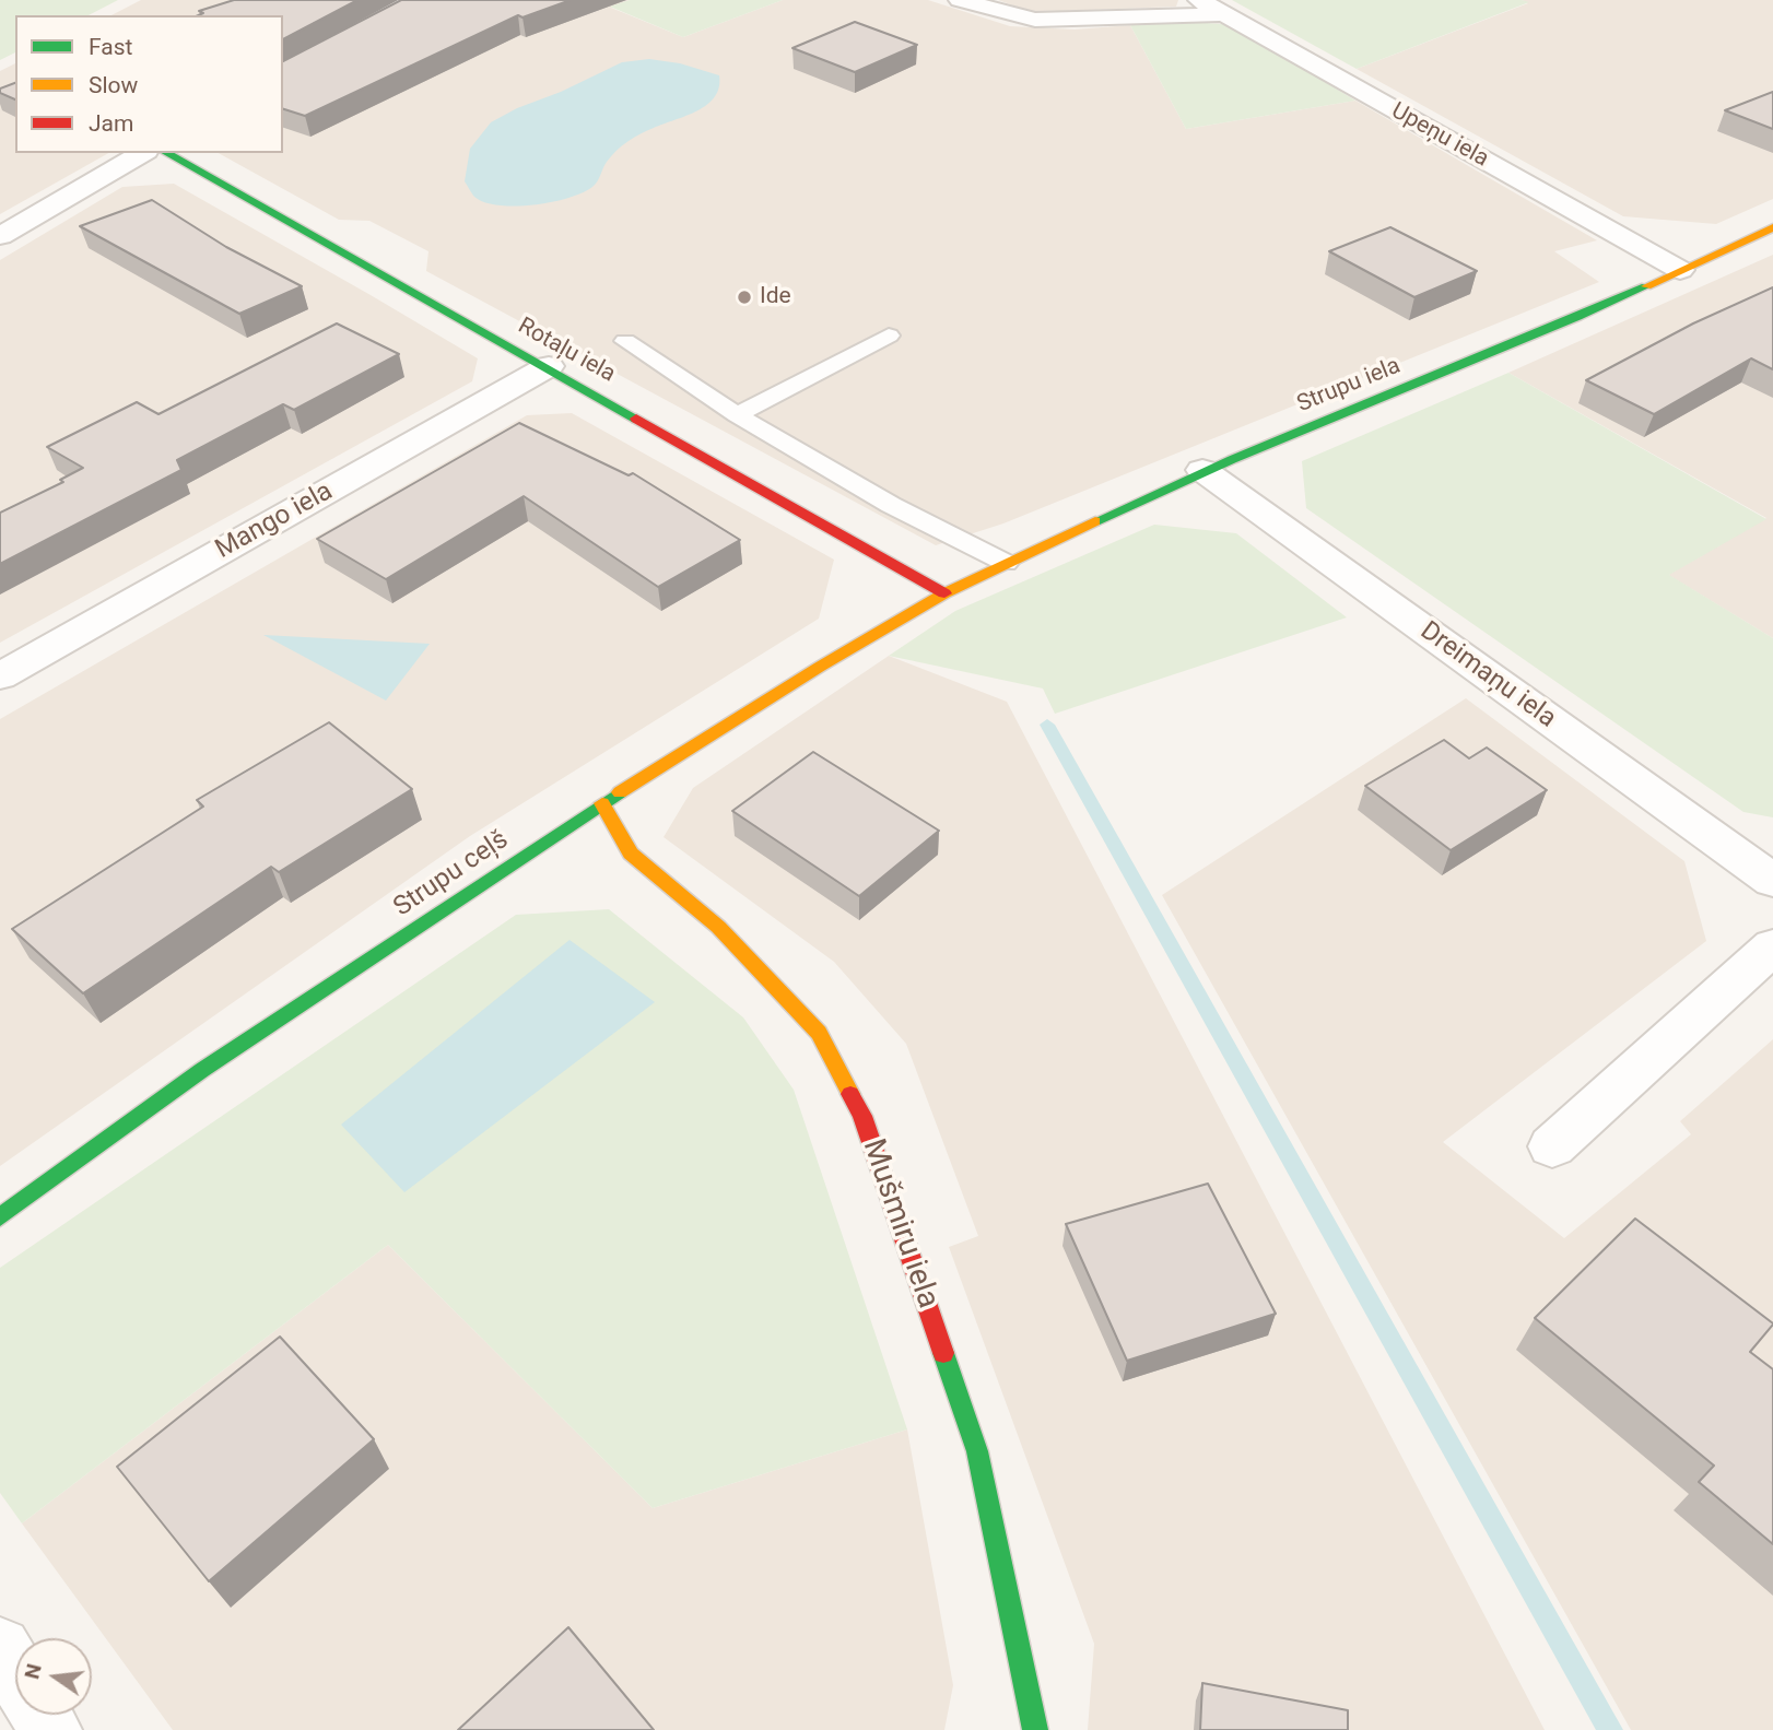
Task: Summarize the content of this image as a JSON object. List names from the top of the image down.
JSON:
{
  "streets": {
    "street": [
      "Upeņu iela",
      "Rotaļu iela",
      "Strupu iela",
      "Mango iela",
      "Dreimaņu iela",
      "Strupu ceļš",
      "Mušmiru iela"
    ]
  },
  "crossings": [
    ["Upeņu iela", "Strupu iela"],
    ["Rotaļu iela", "Strupu iela"],
    ["Rotaļu iela", "Mango iela"],
    ["Rotaļu iela", "Strupu ceļš"],
    ["Strupu iela", "Dreimaņu iela"],
    ["Strupu iela", "Strupu ceļš"],
    ["Strupu ceļš", "Mušmiru iela"]
  ],
  "places": ["Ide"],
  "legend": ["Fast", "Slow", "Jam"],
  "north": "left"
}
